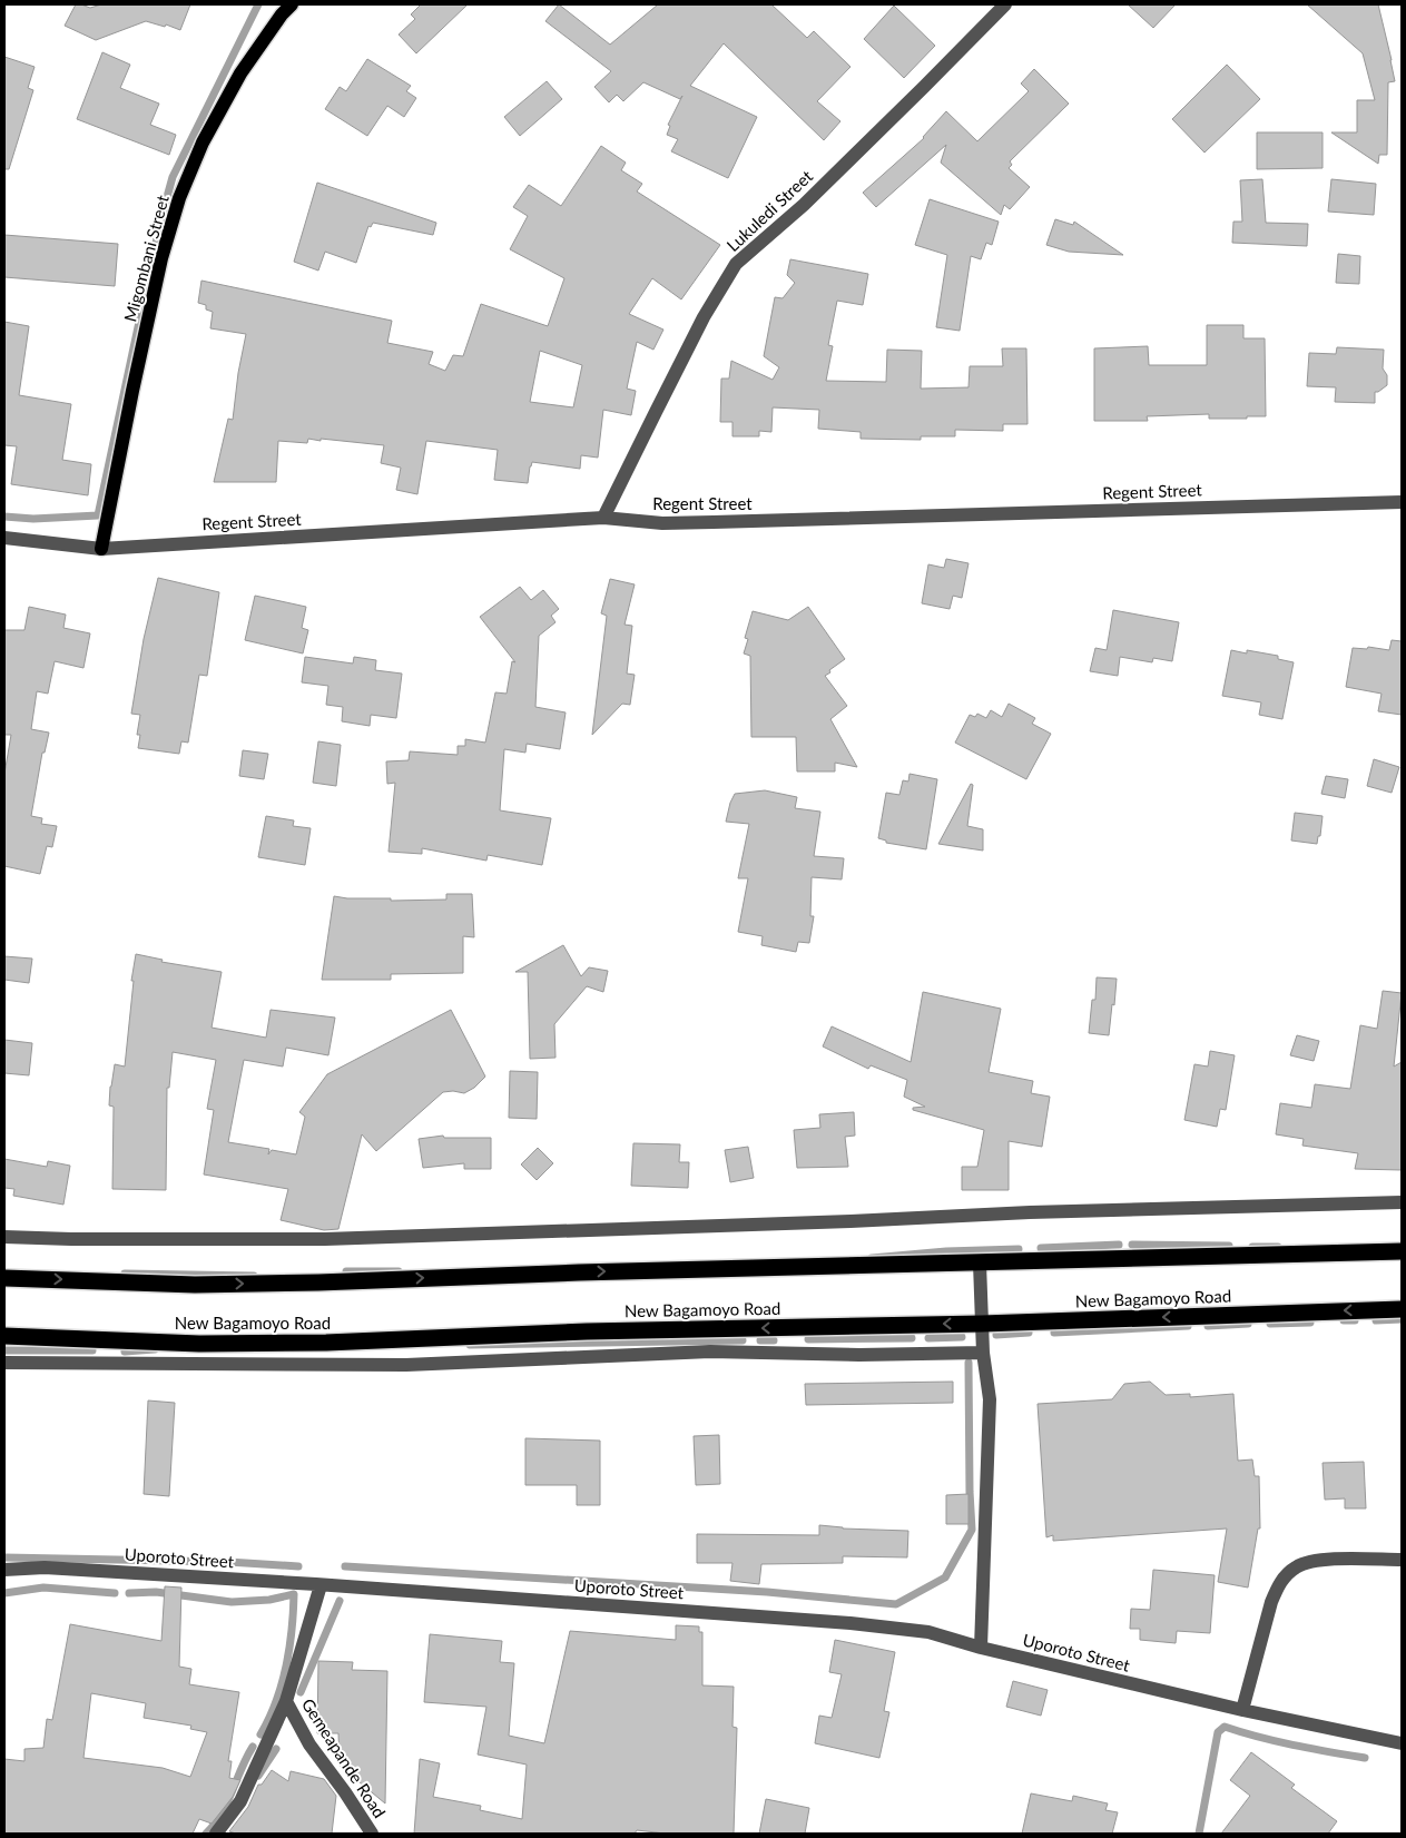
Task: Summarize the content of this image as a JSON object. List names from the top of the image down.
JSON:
{
  "streets": {
    "highway": ["New Bagamoyo Road"],
    "main road": ["Migombani Street"],
    "street": [
      "Lukuledi Street",
      "Regent Street",
      "Uporoto Street",
      "Gemeapande Road"
    ]
  },
  "crossings": [
    ["Lukuledi Street", "Regent Street"],
    ["Migombani Street", "Regent Street"],
    ["Uporoto Street", "Gemeapande Road"]
  ]
}
